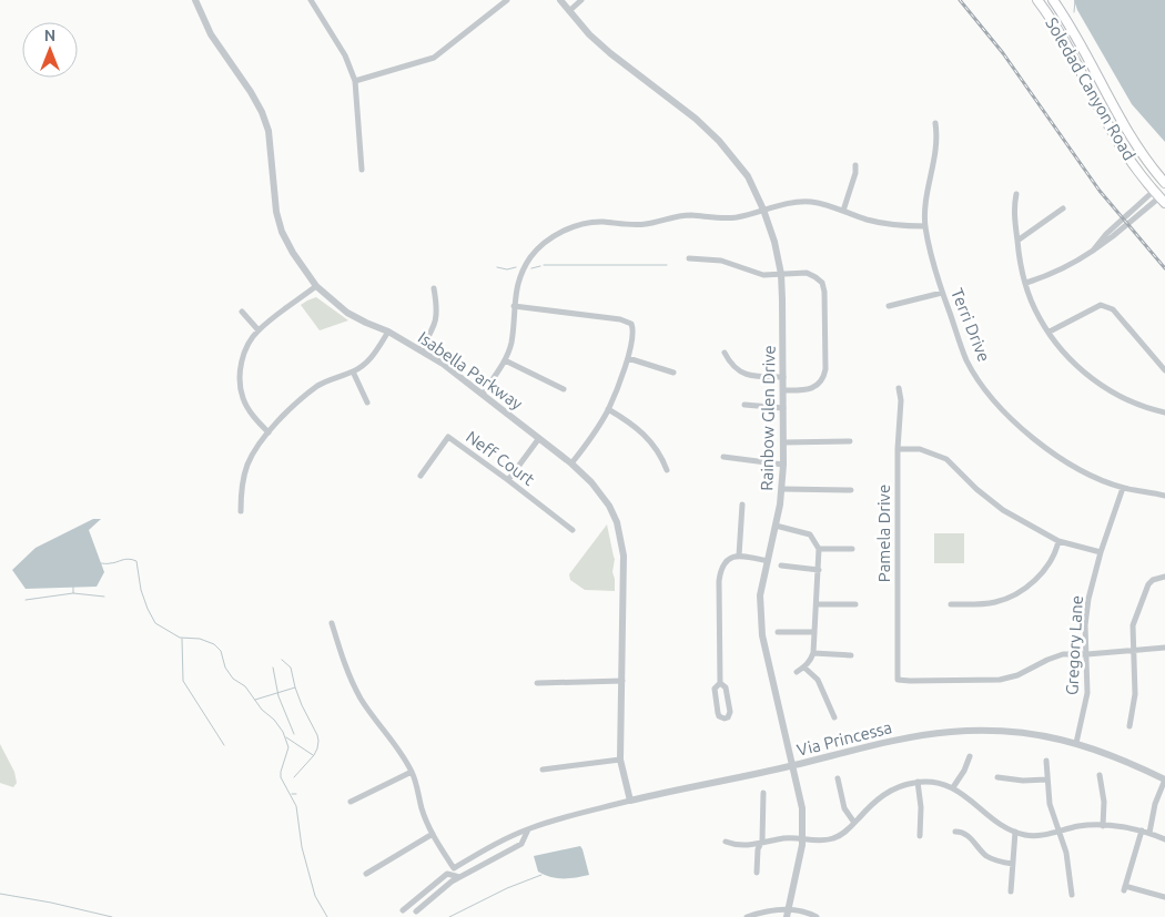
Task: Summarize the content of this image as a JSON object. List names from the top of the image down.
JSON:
{
  "streets": {
    "main road": ["Soledad Canyon Road"],
    "street": [
      "Terri Drive",
      "Isabella Parkway",
      "Rainbow Glen Drive",
      "Neff Court",
      "Pamela Drive",
      "Gregory Lane",
      "Via Princessa"
    ]
  },
  "crossings": [
    ["Terri Drive", "Gregory Lane"],
    ["Isabella Parkway", "Via Princessa"],
    ["Rainbow Glen Drive", "Via Princessa"],
    ["Pamela Drive", "Gregory Lane"],
    ["Gregory Lane", "Via Princessa"]
  ],
  "north": "top"
}
